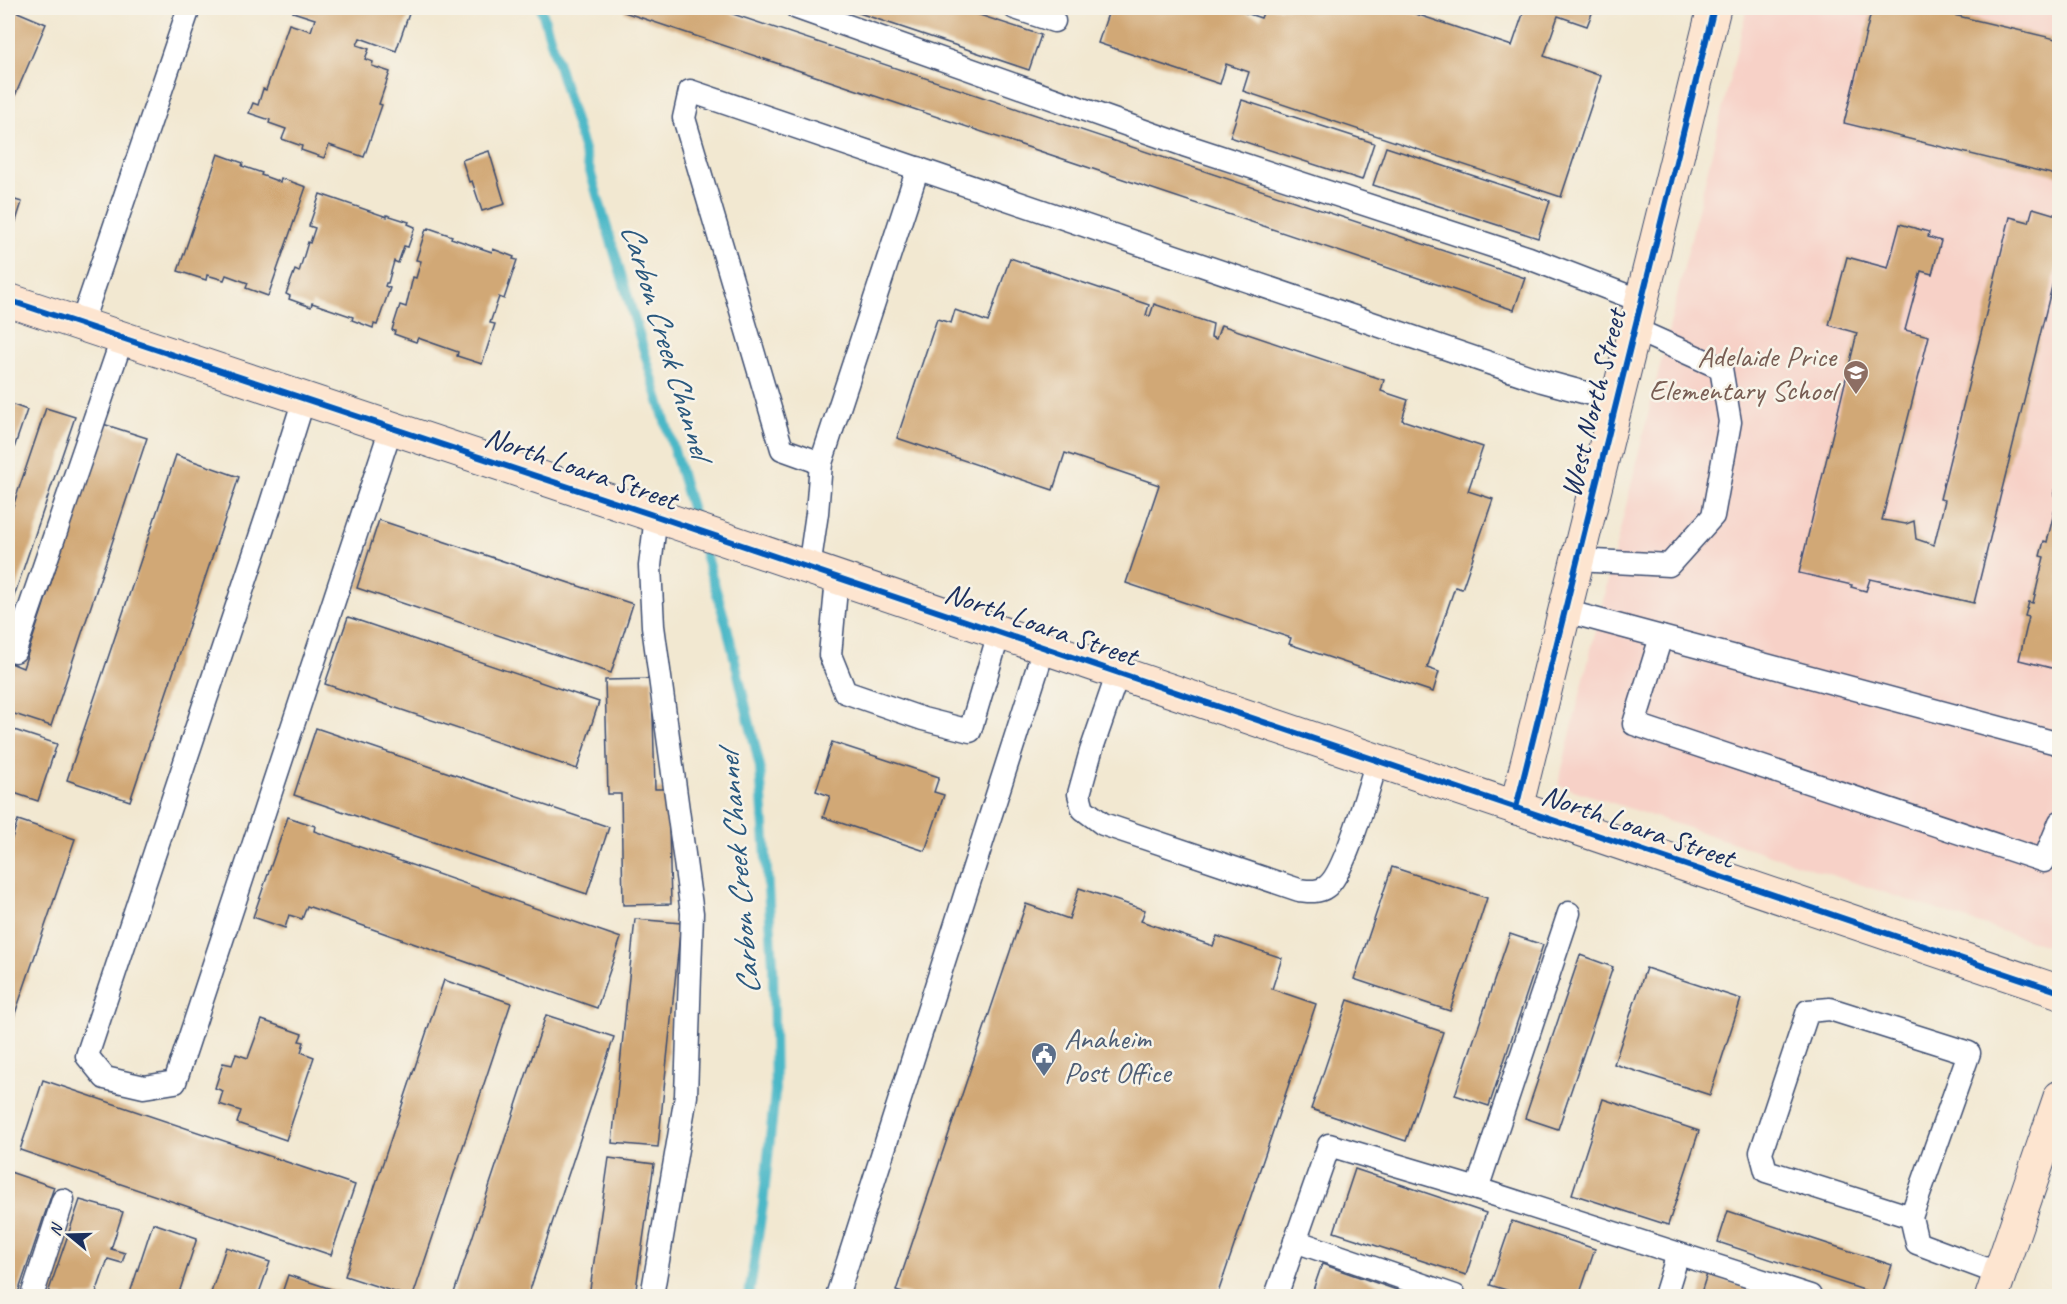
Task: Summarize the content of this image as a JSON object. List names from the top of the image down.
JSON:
{
  "streets": {
    "street": ["West North Street", "North Loara Street"]
  },
  "crossings": [
    ["West North Street", "North Loara Street"]
  ],
  "water": ["Carbon Creek Channel"],
  "places": {
    "school or university": ["Adelaide Price Elementary School"],
    "public building": ["Anaheim Post Office"]
  },
  "north": "left"
}
